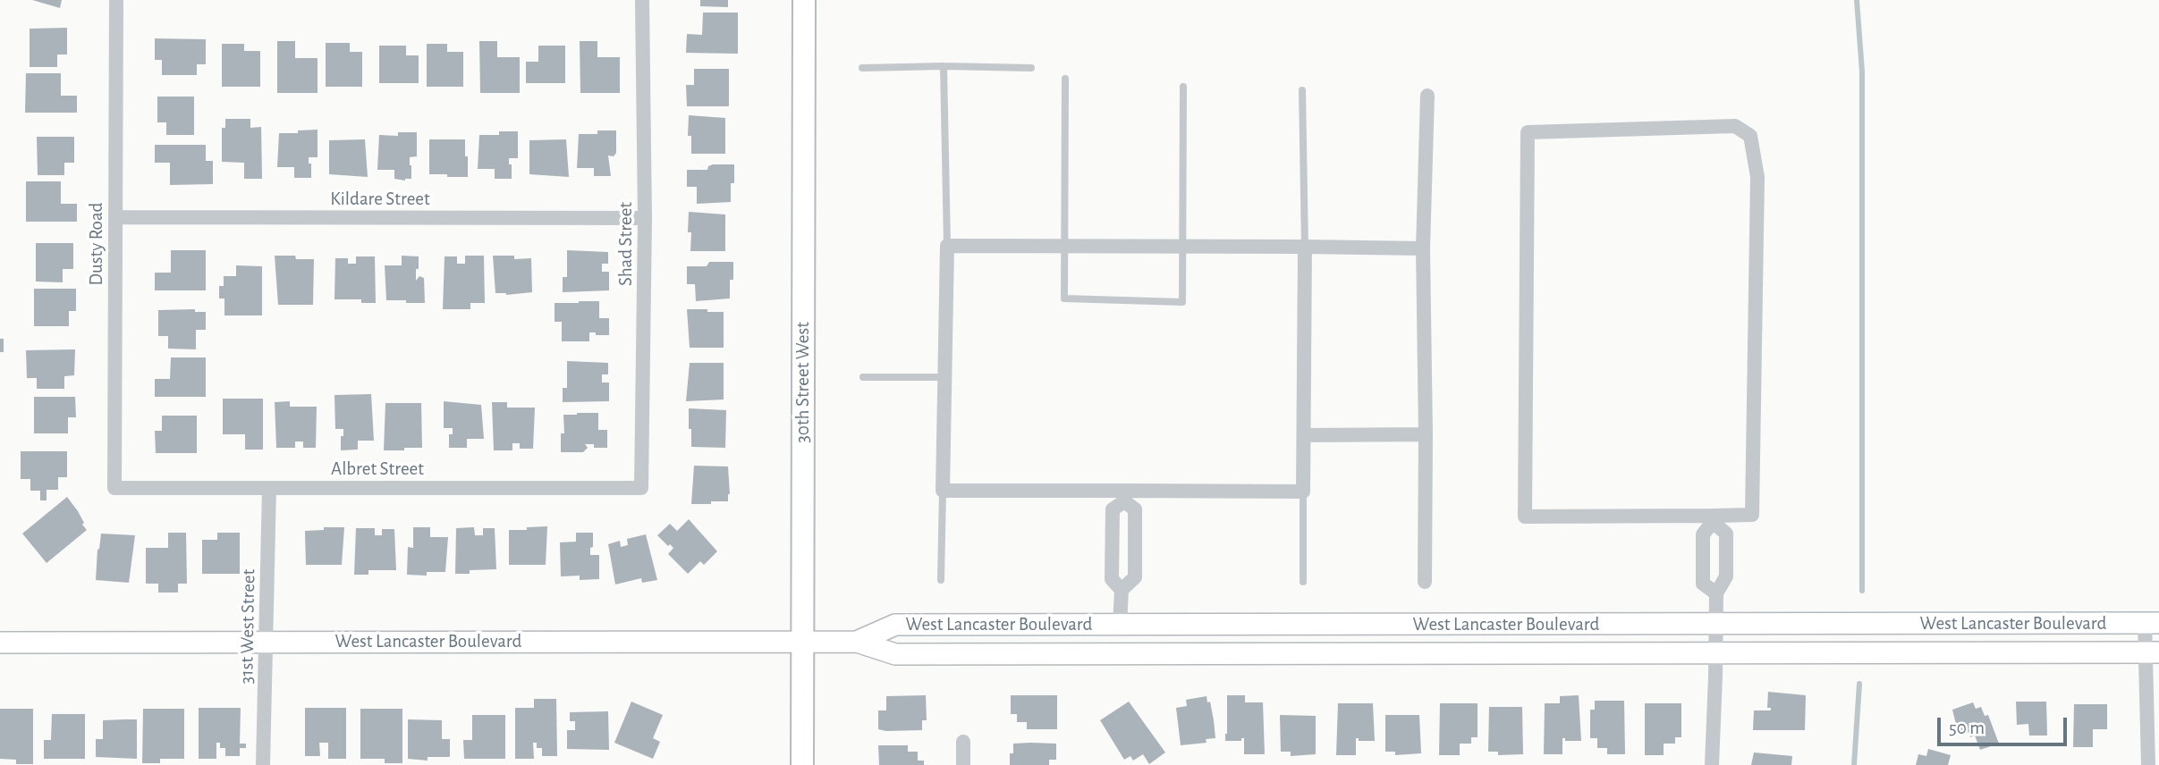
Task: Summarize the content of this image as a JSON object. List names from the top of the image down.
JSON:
{
  "streets": {
    "main road": ["30th Street West"],
    "street": [
      "Kildare Street",
      "Dusty Road",
      "Shad Street",
      "Albret Street",
      "West Lancaster Boulevard",
      "31st West Street"
    ]
  },
  "crossings": [
    ["Kildare Street", "Dusty Road"],
    ["Kildare Street", "Shad Street"],
    ["Dusty Road", "Albret Street"],
    ["Shad Street", "Albret Street"],
    ["30th Street West", "West Lancaster Boulevard"],
    ["Albret Street", "31st West Street"],
    ["West Lancaster Boulevard", "31st West Street"]
  ],
  "scale_bar": "50 m"
}
